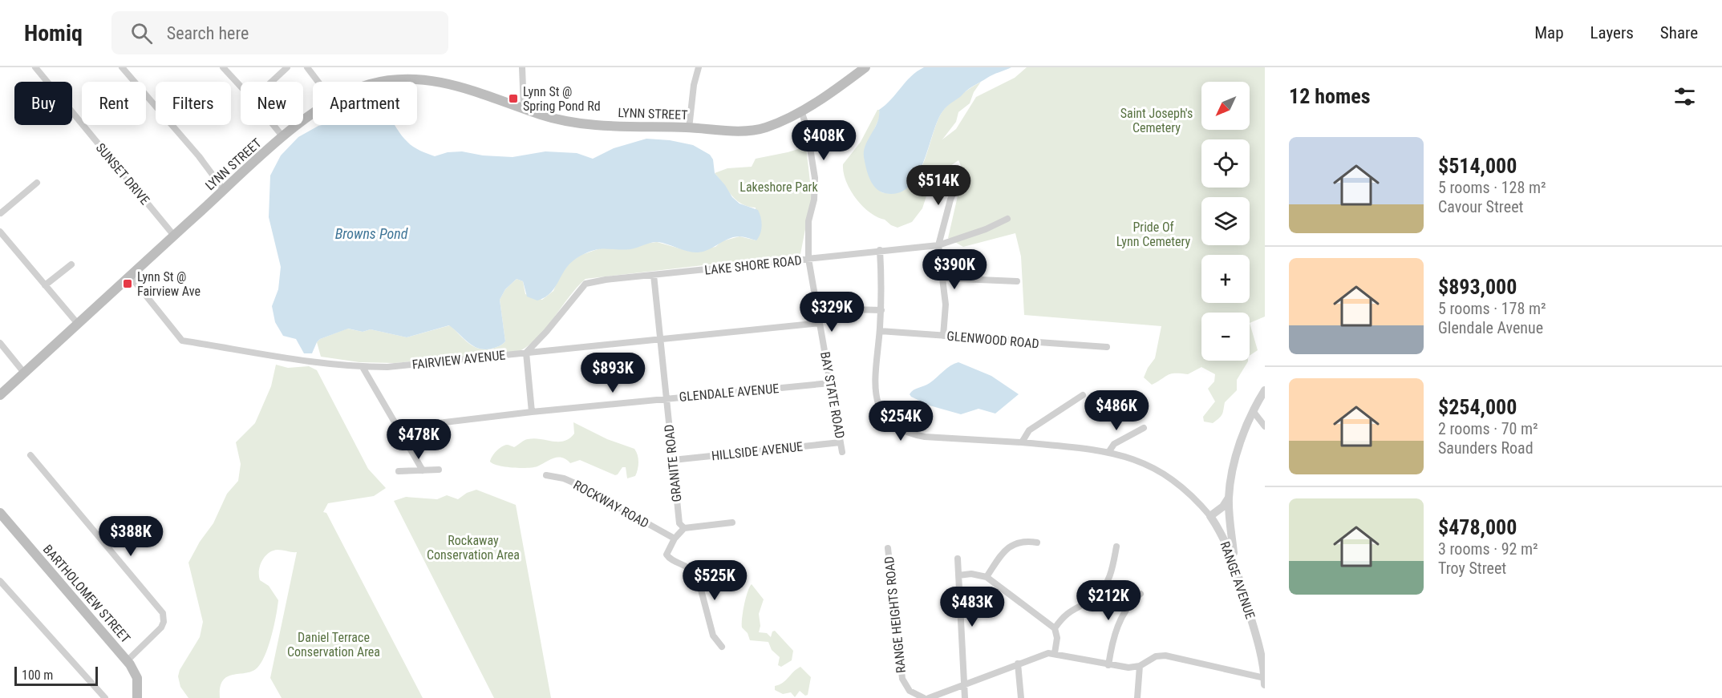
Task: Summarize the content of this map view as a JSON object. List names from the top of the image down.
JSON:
{
  "streets": {
    "main road": ["LYNN STREET", "BARTHOLOMEW STREET"],
    "street": [
      "SUNSET DRIVE",
      "LAKE SHORE ROAD",
      "GLENWOOD ROAD",
      "FAIRVIEW AVENUE",
      "GLENDALE AVENUE",
      "BAY STATE ROAD",
      "HILLSIDE AVENUE",
      "GRANITE ROAD",
      "ROCKWAY ROAD",
      "RANGE AVENUE",
      "RANGE HEIGHTS ROAD"
    ]
  },
  "crossings": [
    ["LYNN STREET", "SUNSET DRIVE"],
    ["LYNN STREET", "FAIRVIEW AVENUE"],
    ["LYNN STREET", "BAY STATE ROAD"],
    ["LAKE SHORE ROAD", "FAIRVIEW AVENUE"],
    ["LAKE SHORE ROAD", "BAY STATE ROAD"],
    ["LAKE SHORE ROAD", "GRANITE ROAD"],
    ["LAKE SHORE ROAD", "RANGE AVENUE"],
    ["GLENWOOD ROAD", "RANGE AVENUE"],
    ["FAIRVIEW AVENUE", "BAY STATE ROAD"],
    ["FAIRVIEW AVENUE", "GRANITE ROAD"],
    ["GLENDALE AVENUE", "BAY STATE ROAD"],
    ["GLENDALE AVENUE", "GRANITE ROAD"],
    ["BAY STATE ROAD", "HILLSIDE AVENUE"],
    ["HILLSIDE AVENUE", "GRANITE ROAD"]
  ],
  "water": ["Browns Pond"],
  "parks": [
    "Saint Joseph's Cemetery",
    "Lakeshore Park",
    "Pride Of Lynn Cemetery",
    "Rockaway Conservation Area",
    "Daniel Terrace Conservation Area"
  ],
  "places": {
    "transit": ["Lynn St @ Spring Pond Rd", "Lynn St @ Fairview Ave"]
  },
  "scale_bar": "100 m",
  "north": "bottom left",
  "page": {
    "header": "Homiq",
    "search": "Search here",
    "nav": ["Map", "Layers", "Share"],
    "heading": "12 homes",
    "map_buttons": ["+", "−"],
    "chip": [
      "Buy",
      "Rent",
      "Filters",
      "New",
      "Apartment"
    ],
    "price": [
      "$408K",
      "$514K",
      "$390K",
      "$329K",
      "$893K",
      "$486K",
      "$254K",
      "$478K",
      "$388K",
      "$525K",
      "$212K",
      "$483K"
    ],
    "list": [
      {
        "name": "$514,000",
        "note": "5 rooms · 128 m² · Cavour Street"
      },
      {
        "name": "$893,000",
        "note": "5 rooms · 178 m² · Glendale Avenue"
      },
      {
        "name": "$254,000",
        "note": "2 rooms · 70 m² · Saunders Road"
      },
      {
        "name": "$478,000",
        "note": "3 rooms · 92 m² · Troy Street"
      }
    ],
    "scale": "100 m"
  }
}
